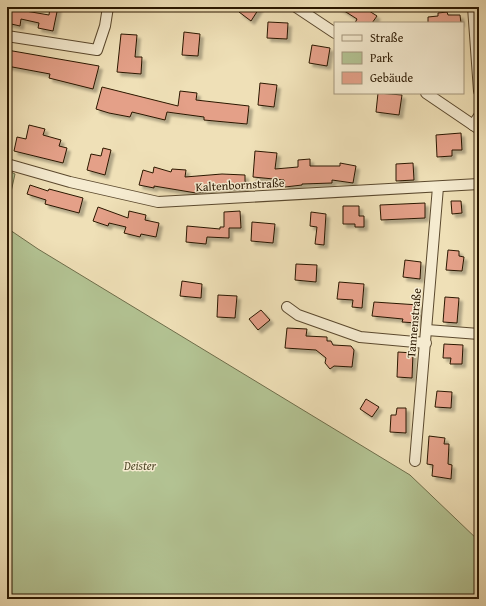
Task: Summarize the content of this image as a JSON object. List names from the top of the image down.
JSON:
{
  "streets": {
    "street": ["Kaltenbornstraße", "Tannenstraße"]
  },
  "crossings": [
    ["Kaltenbornstraße", "Tannenstraße"]
  ],
  "parks": ["Deister"],
  "legend": ["Straße", "Park", "Gebäude"]
}
